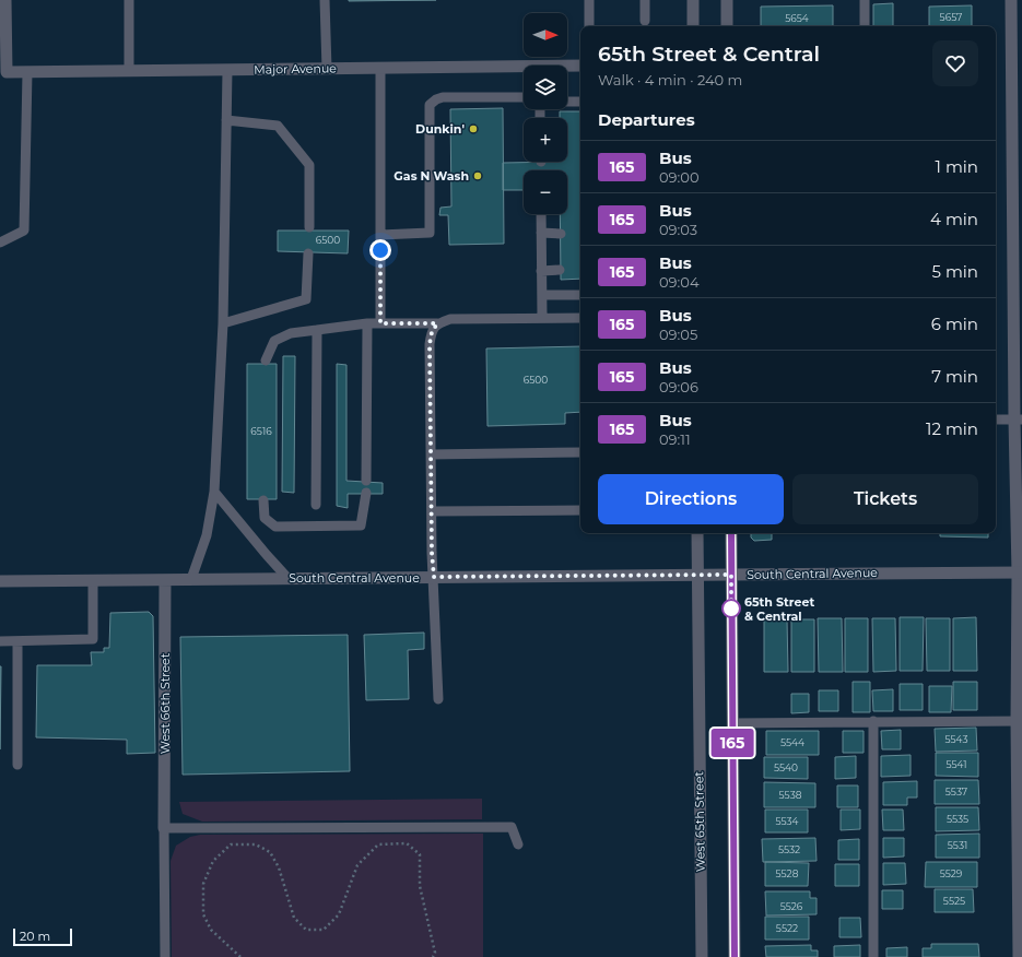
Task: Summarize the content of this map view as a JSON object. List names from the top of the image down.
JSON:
{
  "streets": {
    "street": [
      "Major Avenue",
      "South Central Avenue",
      "West 66th Street",
      "West 65th Street"
    ]
  },
  "crossings": [
    ["South Central Avenue", "West 66th Street"],
    ["South Central Avenue", "West 65th Street"]
  ],
  "places": ["Dunkin'", "Gas N Wash", "65th Street & Central"],
  "lines": ["bus line 165"],
  "house_numbers": [
    "5657",
    "5654",
    "6500",
    "6500",
    "6516",
    "5543",
    "5544",
    "5541",
    "5540",
    "5537",
    "5538",
    "5535",
    "5534",
    "5531",
    "5532",
    "5528",
    "5529",
    "5525",
    "5526",
    "5522"
  ],
  "scale_bar": "20 m",
  "north": "right",
  "page": {
    "on_map": "165",
    "map_buttons": ["+", "−"],
    "heading": [
      ["65th Street & Central", "Walk · 4 min · 240 m"],
      "Departures"
    ],
    "list": [
      {
        "mark": "165",
        "name": "Bus",
        "note": "09:00",
        "value": "1 min"
      },
      {
        "mark": "165",
        "name": "Bus",
        "note": "09:03",
        "value": "4 min"
      },
      {
        "mark": "165",
        "name": "Bus",
        "note": "09:04",
        "value": "5 min"
      },
      {
        "mark": "165",
        "name": "Bus",
        "note": "09:05",
        "value": "6 min"
      },
      {
        "mark": "165",
        "name": "Bus",
        "note": "09:06",
        "value": "7 min"
      },
      {
        "mark": "165",
        "name": "Bus",
        "note": "09:11",
        "value": "12 min"
      }
    ],
    "buttons": ["Directions", "Tickets"],
    "scale": "20 m"
  }
}
